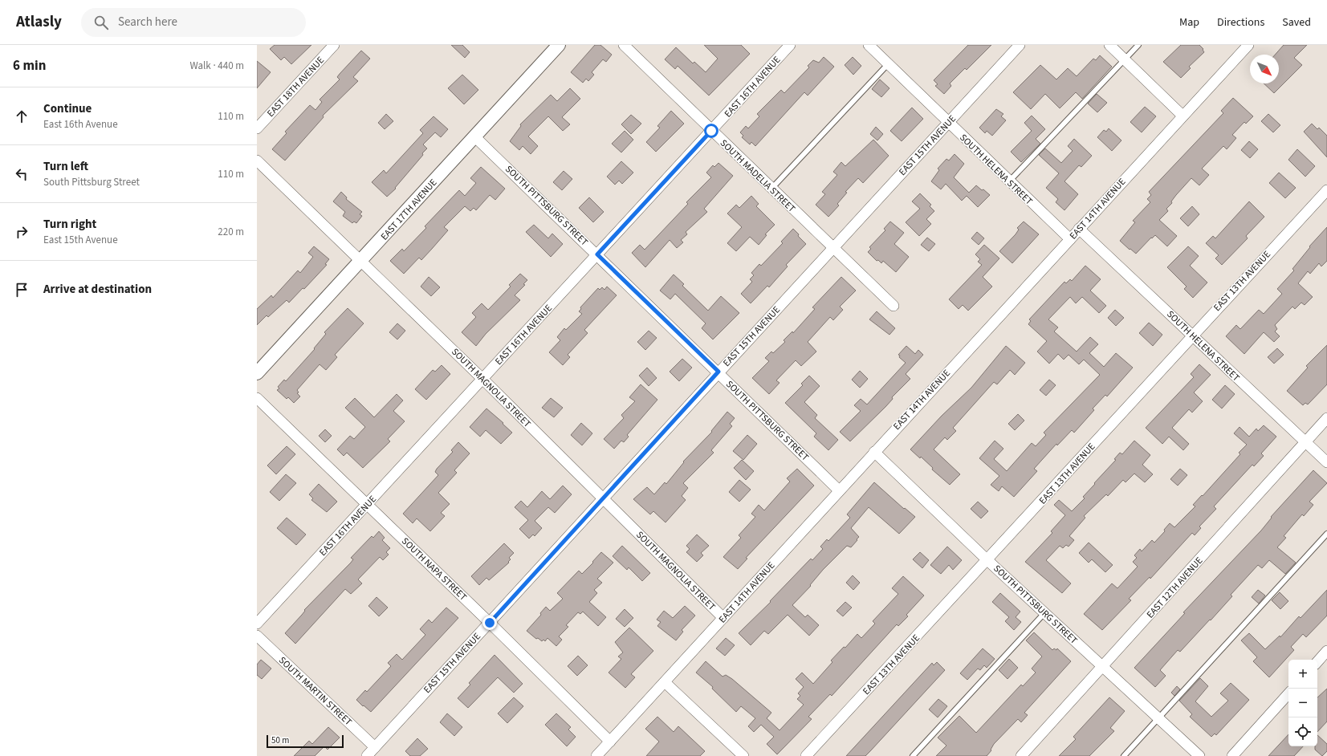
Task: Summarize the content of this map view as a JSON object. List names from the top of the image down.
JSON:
{
  "streets": {
    "street": [
      "EAST 18TH AVENUE",
      "EAST 16TH AVENUE",
      "EAST 15TH AVENUE",
      "SOUTH HELENA STREET",
      "SOUTH MADELIA STREET",
      "SOUTH PITTSBURG STREET",
      "EAST 14TH AVENUE",
      "EAST 17TH AVENUE",
      "EAST 13TH AVENUE",
      "SOUTH MAGNOLIA STREET",
      "SOUTH NAPA STREET",
      "EAST 12TH AVENUE",
      "SOUTH MARTIN STREET"
    ]
  },
  "crossings": [
    ["EAST 16TH AVENUE", "SOUTH MADELIA STREET"],
    ["EAST 16TH AVENUE", "SOUTH PITTSBURG STREET"],
    ["EAST 16TH AVENUE", "SOUTH MAGNOLIA STREET"],
    ["EAST 16TH AVENUE", "SOUTH NAPA STREET"],
    ["EAST 15TH AVENUE", "SOUTH HELENA STREET"],
    ["EAST 15TH AVENUE", "SOUTH MADELIA STREET"],
    ["EAST 15TH AVENUE", "SOUTH PITTSBURG STREET"],
    ["EAST 15TH AVENUE", "SOUTH MAGNOLIA STREET"],
    ["EAST 15TH AVENUE", "SOUTH NAPA STREET"],
    ["EAST 15TH AVENUE", "SOUTH MARTIN STREET"],
    ["SOUTH HELENA STREET", "EAST 14TH AVENUE"],
    ["SOUTH HELENA STREET", "EAST 13TH AVENUE"],
    ["SOUTH HELENA STREET", "EAST 12TH AVENUE"],
    ["SOUTH PITTSBURG STREET", "EAST 14TH AVENUE"],
    ["SOUTH PITTSBURG STREET", "EAST 17TH AVENUE"],
    ["SOUTH PITTSBURG STREET", "EAST 13TH AVENUE"],
    ["SOUTH PITTSBURG STREET", "EAST 12TH AVENUE"],
    ["EAST 14TH AVENUE", "SOUTH MAGNOLIA STREET"],
    ["EAST 14TH AVENUE", "SOUTH NAPA STREET"],
    ["EAST 17TH AVENUE", "SOUTH MAGNOLIA STREET"]
  ],
  "scale_bar": "50 m",
  "north": "bottom right",
  "page": {
    "header": "Atlasly",
    "search": "Search here",
    "nav": ["Map", "Directions", "Saved"],
    "heading": ["6 min", "Walk · 440 m"],
    "list": [
      ["Continue", "East 16th Avenue", "110 m"],
      ["Turn left", "South Pittsburg Street", "110 m"],
      ["Turn right", "East 15th Avenue", "220 m"],
      "Arrive at destination"
    ],
    "map_buttons": ["+", "−"],
    "scale": "50 m"
  }
}
